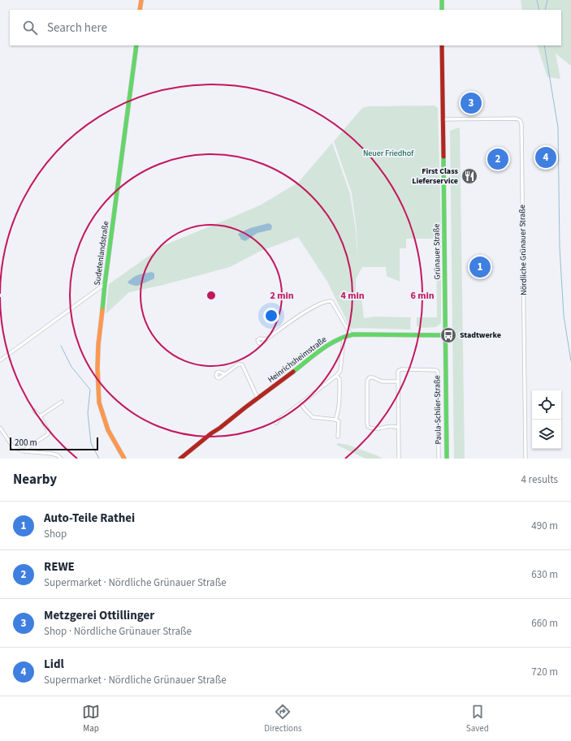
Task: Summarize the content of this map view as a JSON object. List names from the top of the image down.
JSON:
{
  "streets": {
    "street": [
      "Nördliche Grünauer Straße",
      "Grünauer Straße",
      "Sudetenlandstraße",
      "Heinrichsheimstraße",
      "Paula-Schlier-Straße"
    ]
  },
  "crossings": [
    ["Nördliche Grünauer Straße", "Grünauer Straße"],
    ["Grünauer Straße", "Heinrichsheimstraße"]
  ],
  "parks": ["Neuer Friedhof"],
  "places": {
    "restaurant": ["First Class Lieferservice"],
    "bus stop": ["Stadtwerke"]
  },
  "scale_bar": "200 m",
  "page": {
    "search": "Search here",
    "pins": [
      "3",
      "4",
      "2",
      "1"
    ],
    "scale": "200 m",
    "heading": ["Nearby", "4 results"],
    "list": [
      {
        "mark": "1",
        "name": "Auto-Teile Rathei",
        "note": "Shop",
        "value": "490 m"
      },
      {
        "mark": "2",
        "name": "REWE",
        "note": "Supermarket · Nördliche Grünauer Straße",
        "value": "630 m"
      },
      {
        "mark": "3",
        "name": "Metzgerei Ottillinger",
        "note": "Shop · Nördliche Grünauer Straße",
        "value": "660 m"
      },
      {
        "mark": "4",
        "name": "Lidl",
        "note": "Supermarket · Nördliche Grünauer Straße",
        "value": "720 m"
      }
    ],
    "nav": ["Map", "Directions", "Saved"]
  },
  "rings": ["2 min", "4 min", "6 min"]
}
